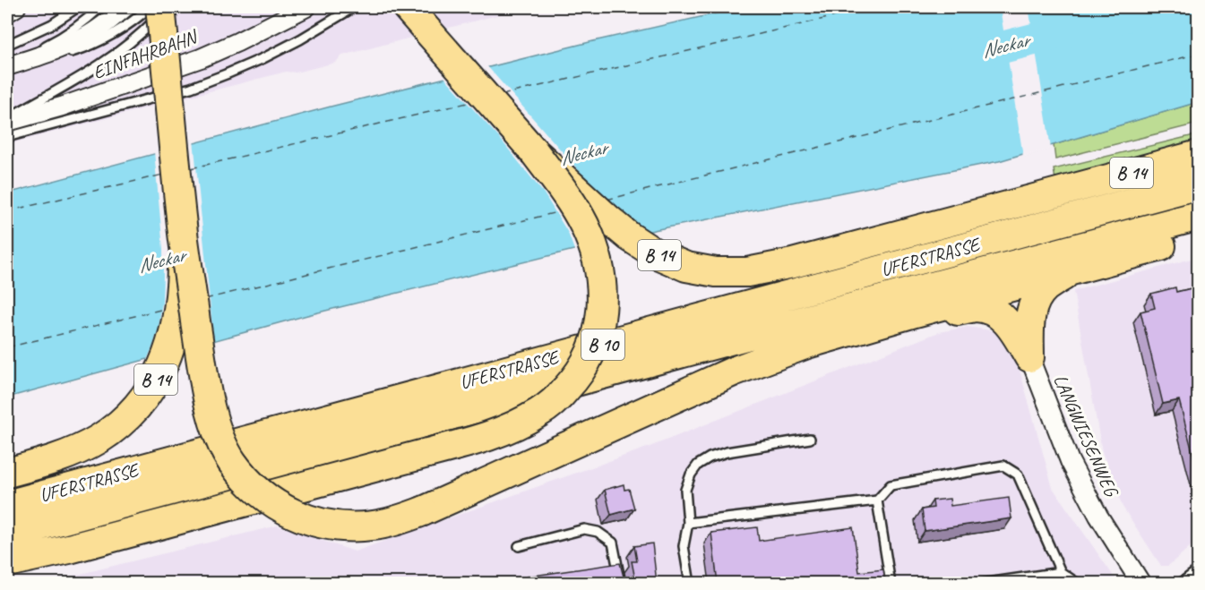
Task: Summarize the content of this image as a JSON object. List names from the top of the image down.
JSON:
{
  "streets": {
    "highway": ["B 14", "UFERSTRASSE", "B 10"],
    "street": ["EINFAHRBAHN", "LANGWIESENWEG"]
  },
  "water": ["Neckar"]
}
